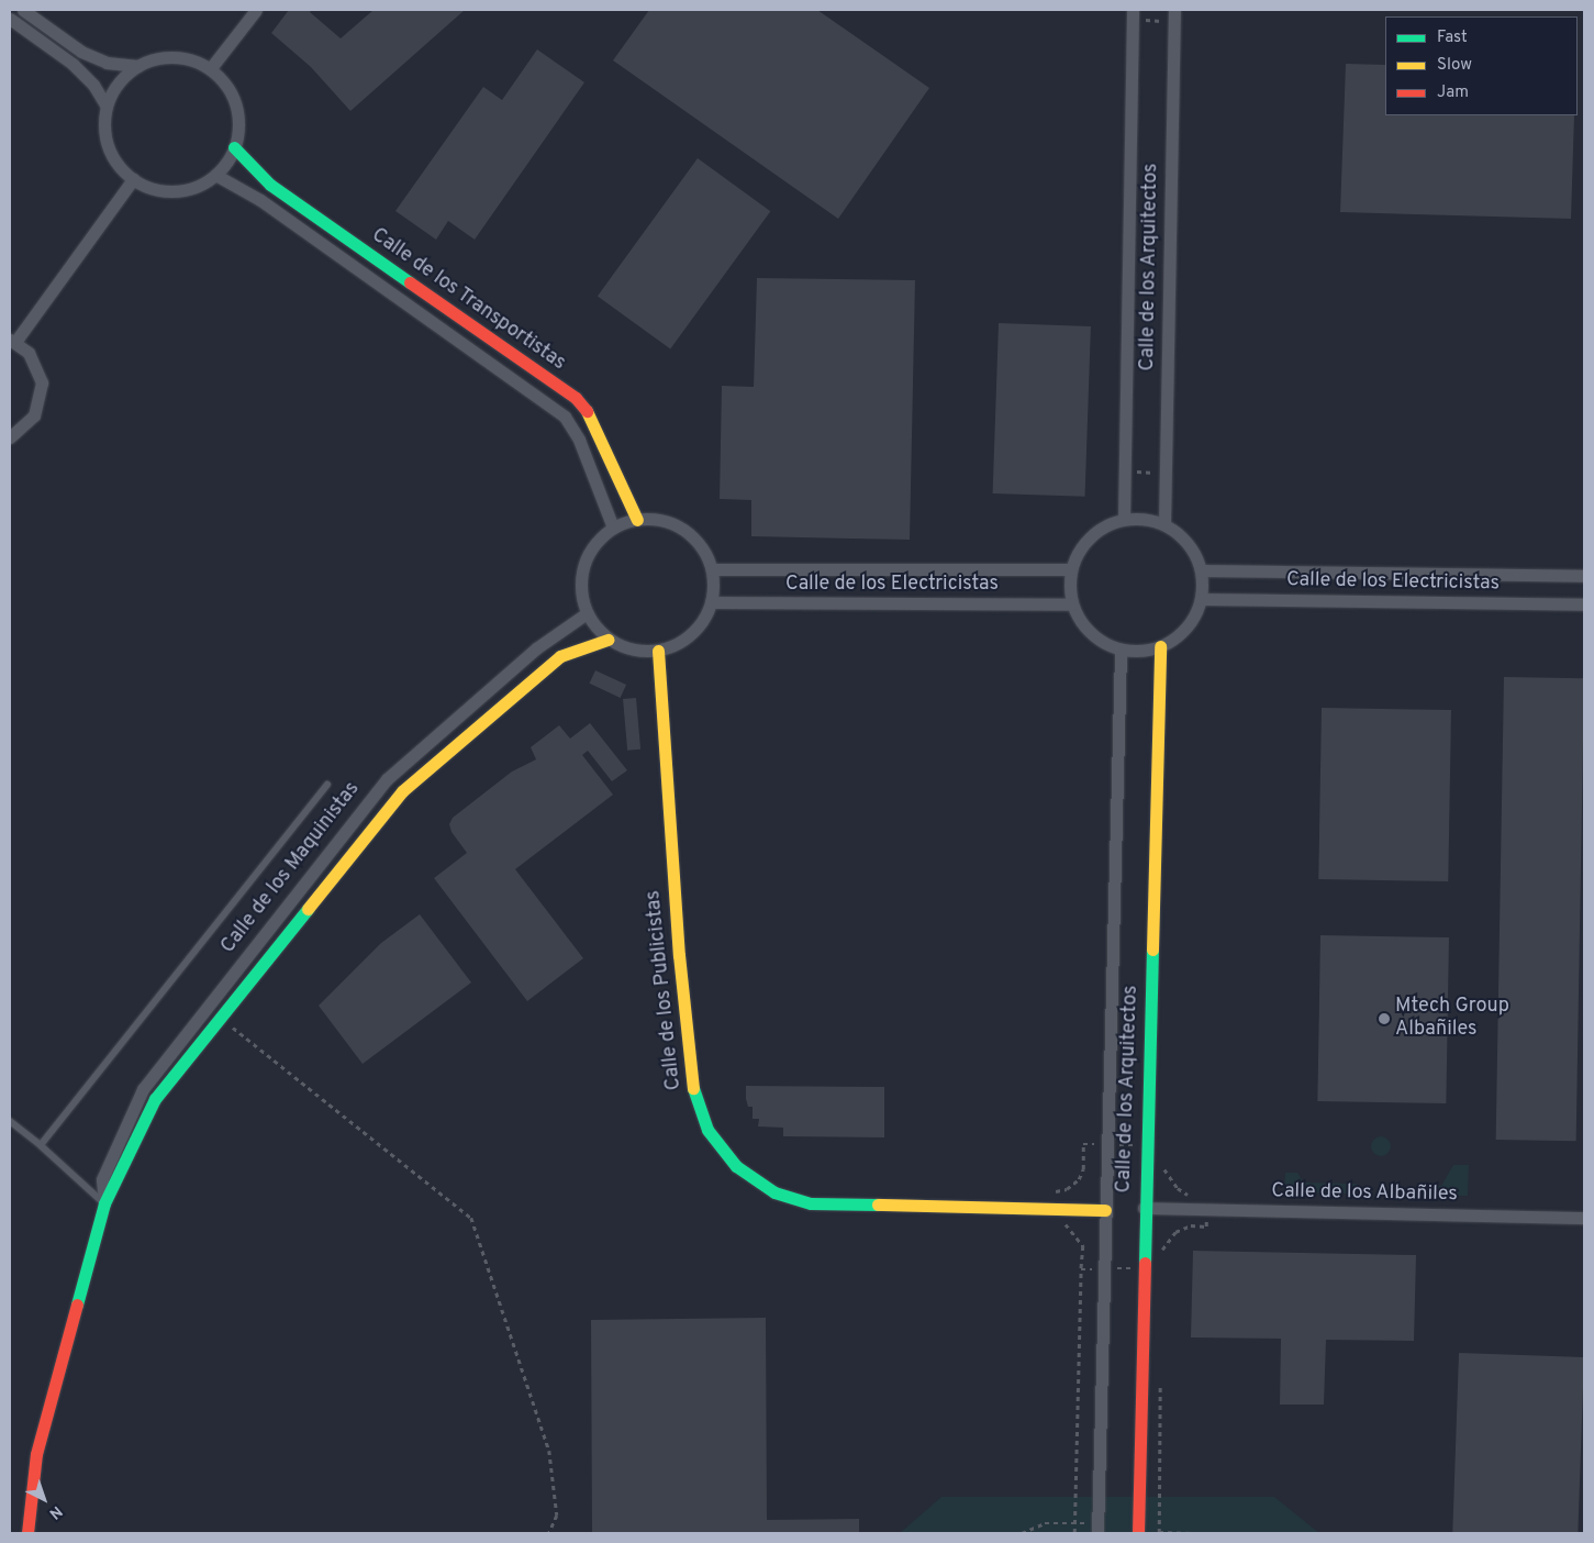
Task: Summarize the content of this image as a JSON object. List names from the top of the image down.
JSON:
{
  "streets": {
    "street": [
      "Calle de los Arquitectos",
      "Calle de los Transportistas",
      "Calle de los Electricistas",
      "Calle de los Maquinistas",
      "Calle de los Publicistas",
      "Calle de los Albañiles"
    ]
  },
  "crossings": [
    ["Calle de los Arquitectos", "Calle de los Electricistas"],
    ["Calle de los Arquitectos", "Calle de los Publicistas"],
    ["Calle de los Arquitectos", "Calle de los Albañiles"],
    ["Calle de los Transportistas", "Calle de los Electricistas"],
    ["Calle de los Transportistas", "Calle de los Maquinistas"],
    ["Calle de los Transportistas", "Calle de los Publicistas"],
    ["Calle de los Electricistas", "Calle de los Maquinistas"],
    ["Calle de los Electricistas", "Calle de los Publicistas"],
    ["Calle de los Maquinistas", "Calle de los Publicistas"]
  ],
  "places": ["Mtech Group Albañiles"],
  "legend": ["Fast", "Slow", "Jam"],
  "north": "bottom right"
}
